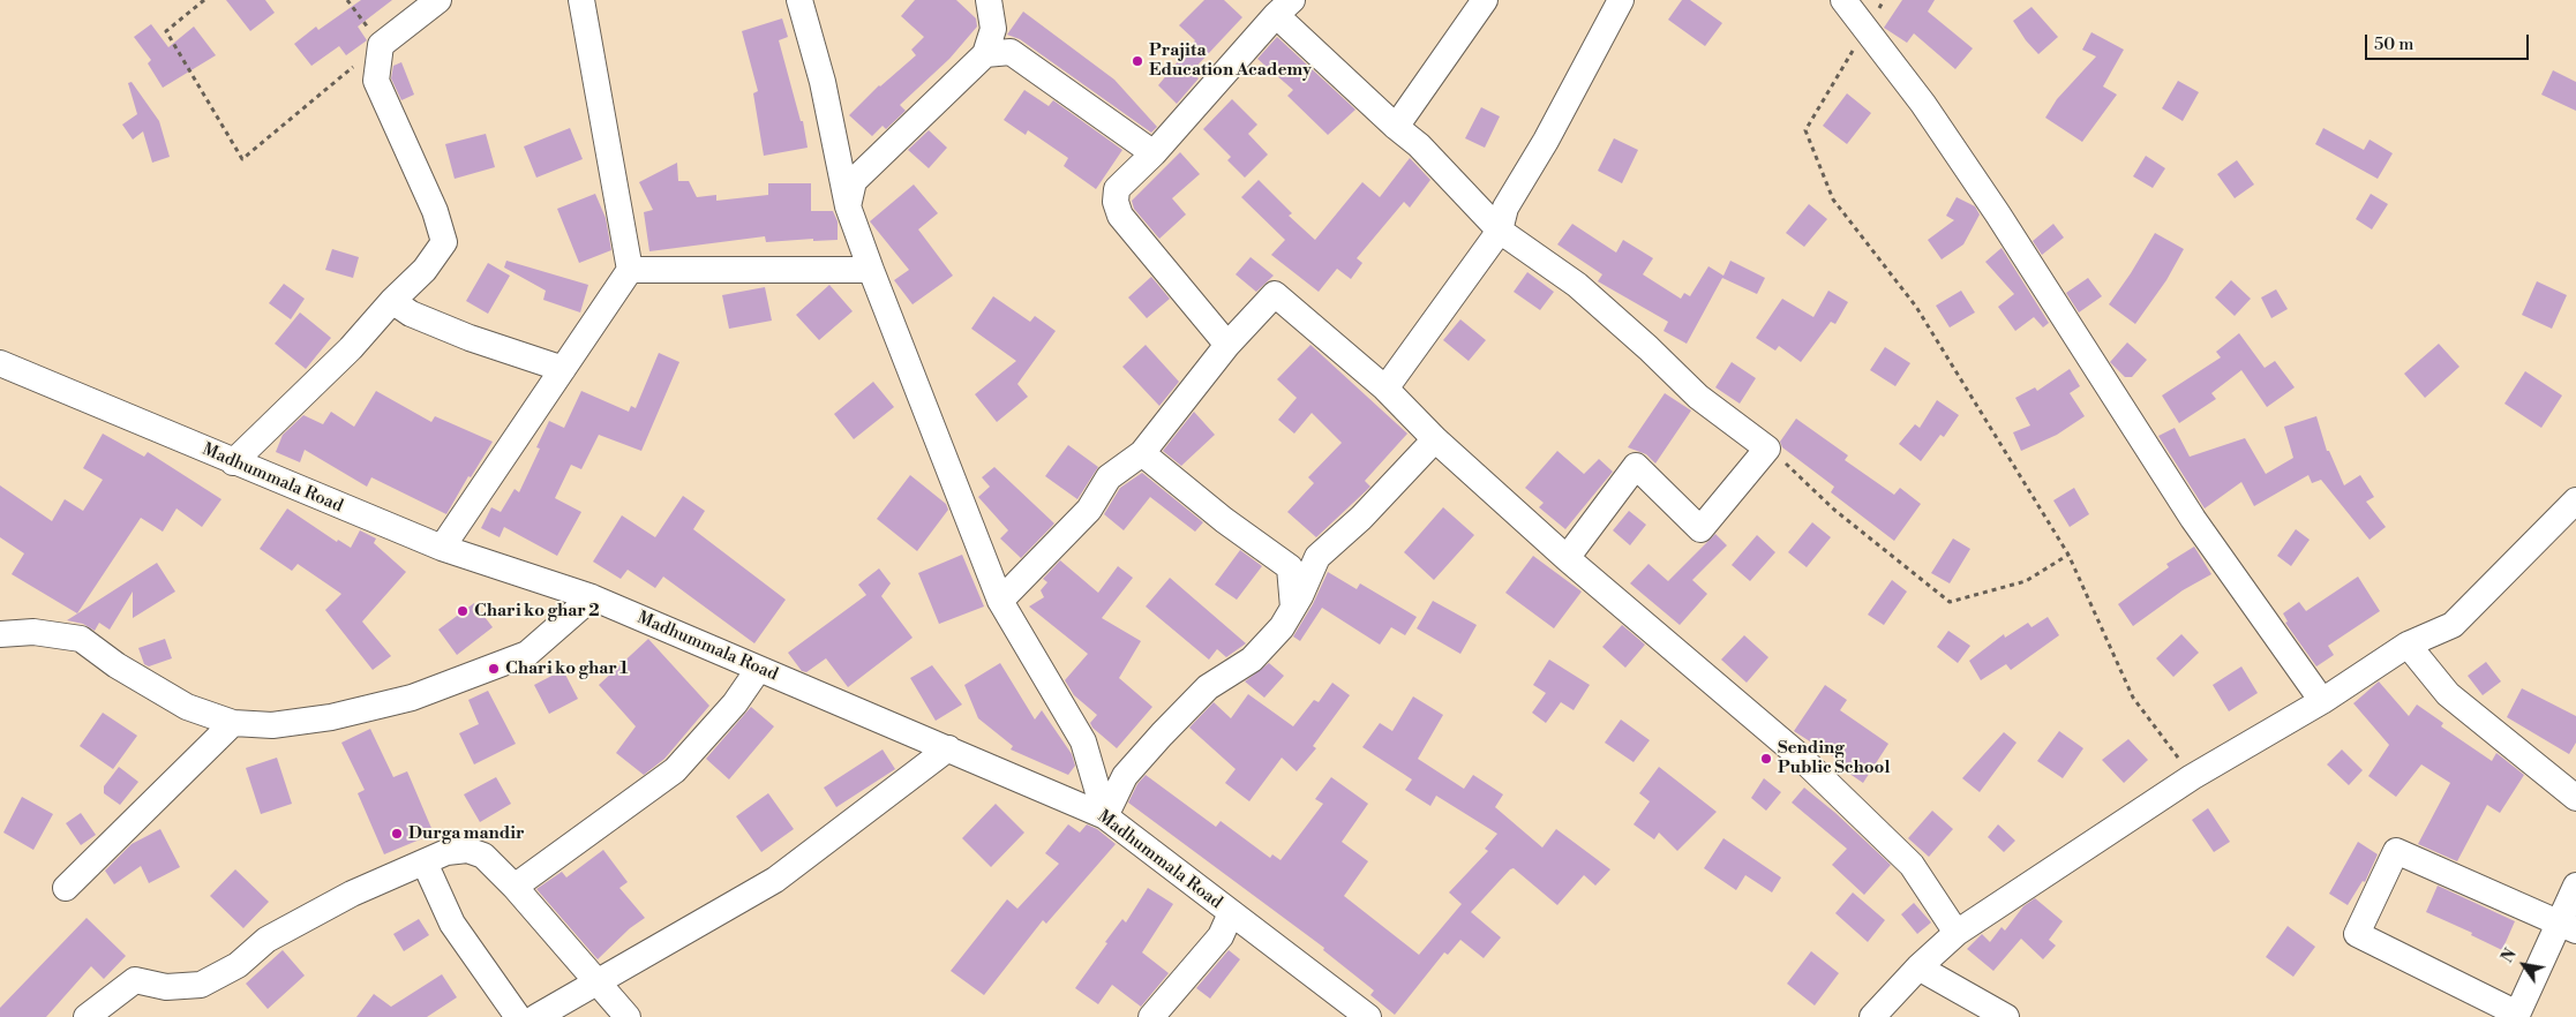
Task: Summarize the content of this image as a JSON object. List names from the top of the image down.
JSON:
{
  "streets": {
    "street": ["Madhummala Road"]
  },
  "places": [
    "Prajita Education Academy",
    "Chari ko ghar 2",
    "Chari ko ghar 1",
    "Sending Public School",
    "Durga mandir"
  ],
  "scale_bar": "50 m",
  "north": "top left"
}
